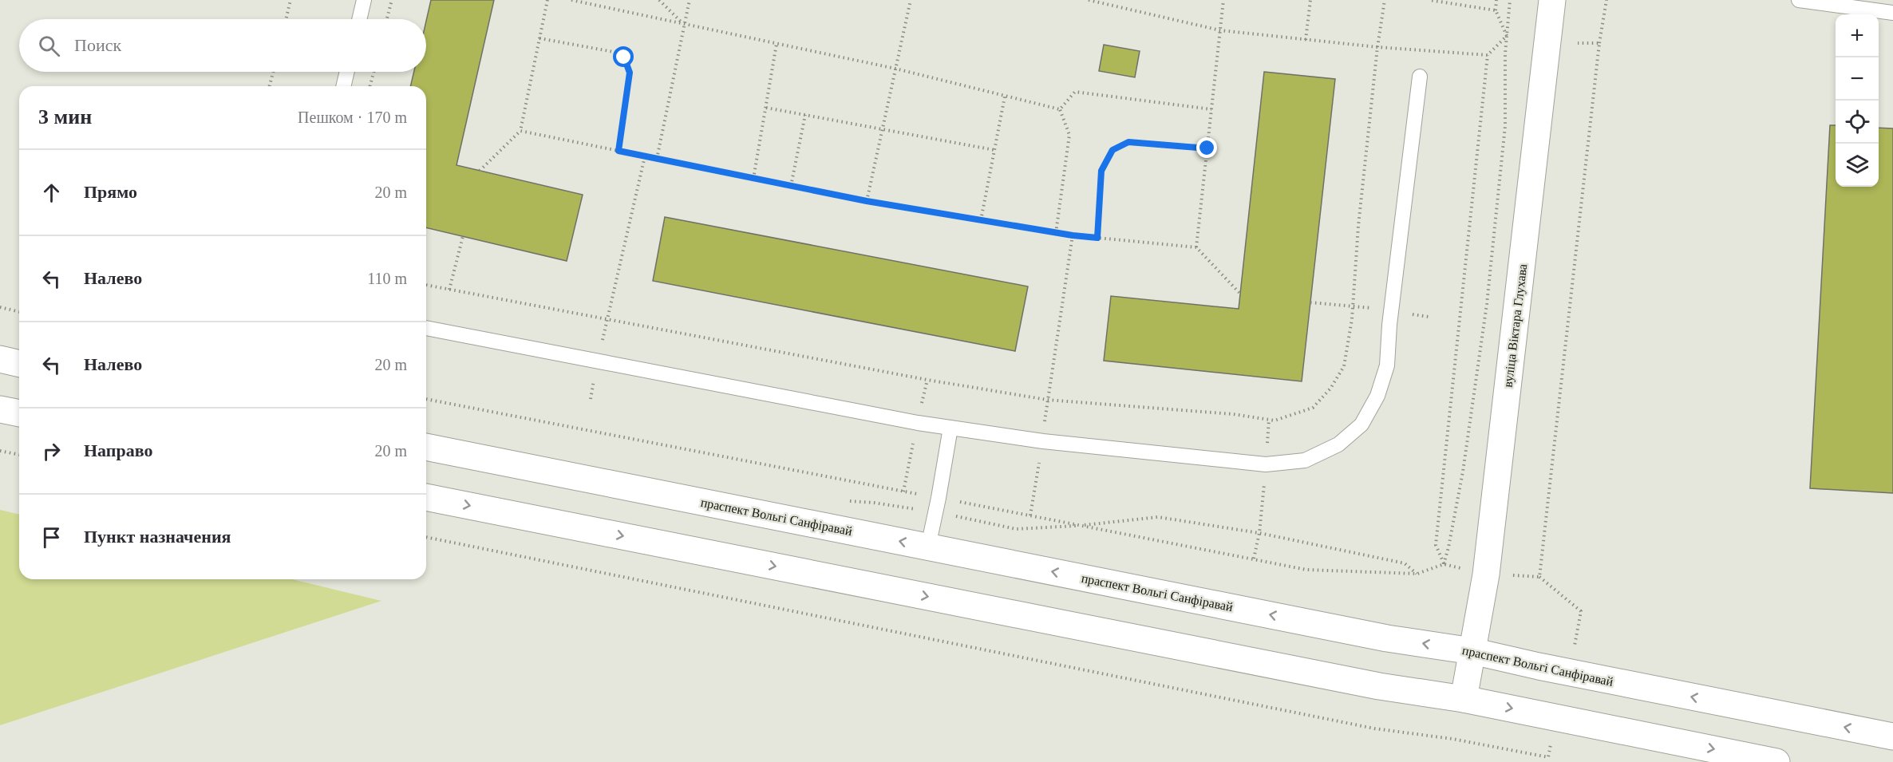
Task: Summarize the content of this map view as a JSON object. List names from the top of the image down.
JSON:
{
  "streets": {
    "street": ["вуліца Віктара Глухава", "праспект Вольгі Санфіравай"]
  },
  "crossings": [
    ["вуліца Віктара Глухава", "праспект Вольгі Санфіравай"]
  ],
  "page": {
    "map_buttons": ["+", "−"],
    "search": "Поиск",
    "heading": ["3 мин", "Пешком · 170 m"],
    "list": [
      ["Прямо", "20 m"],
      ["Налево", "110 m"],
      ["Налево", "20 m"],
      ["Направо", "20 m"],
      "Пункт назначения"
    ]
  }
}
